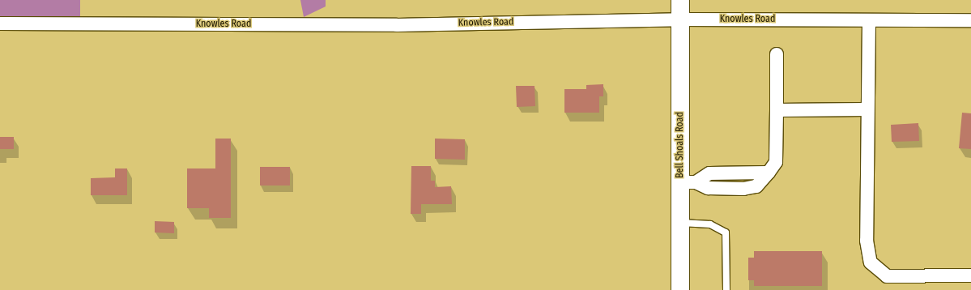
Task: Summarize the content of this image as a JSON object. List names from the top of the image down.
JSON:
{
  "streets": {
    "main road": ["Bell Shoals Road"],
    "street": ["Knowles Road"]
  },
  "crossings": [
    ["Knowles Road", "Bell Shoals Road"]
  ]
}
